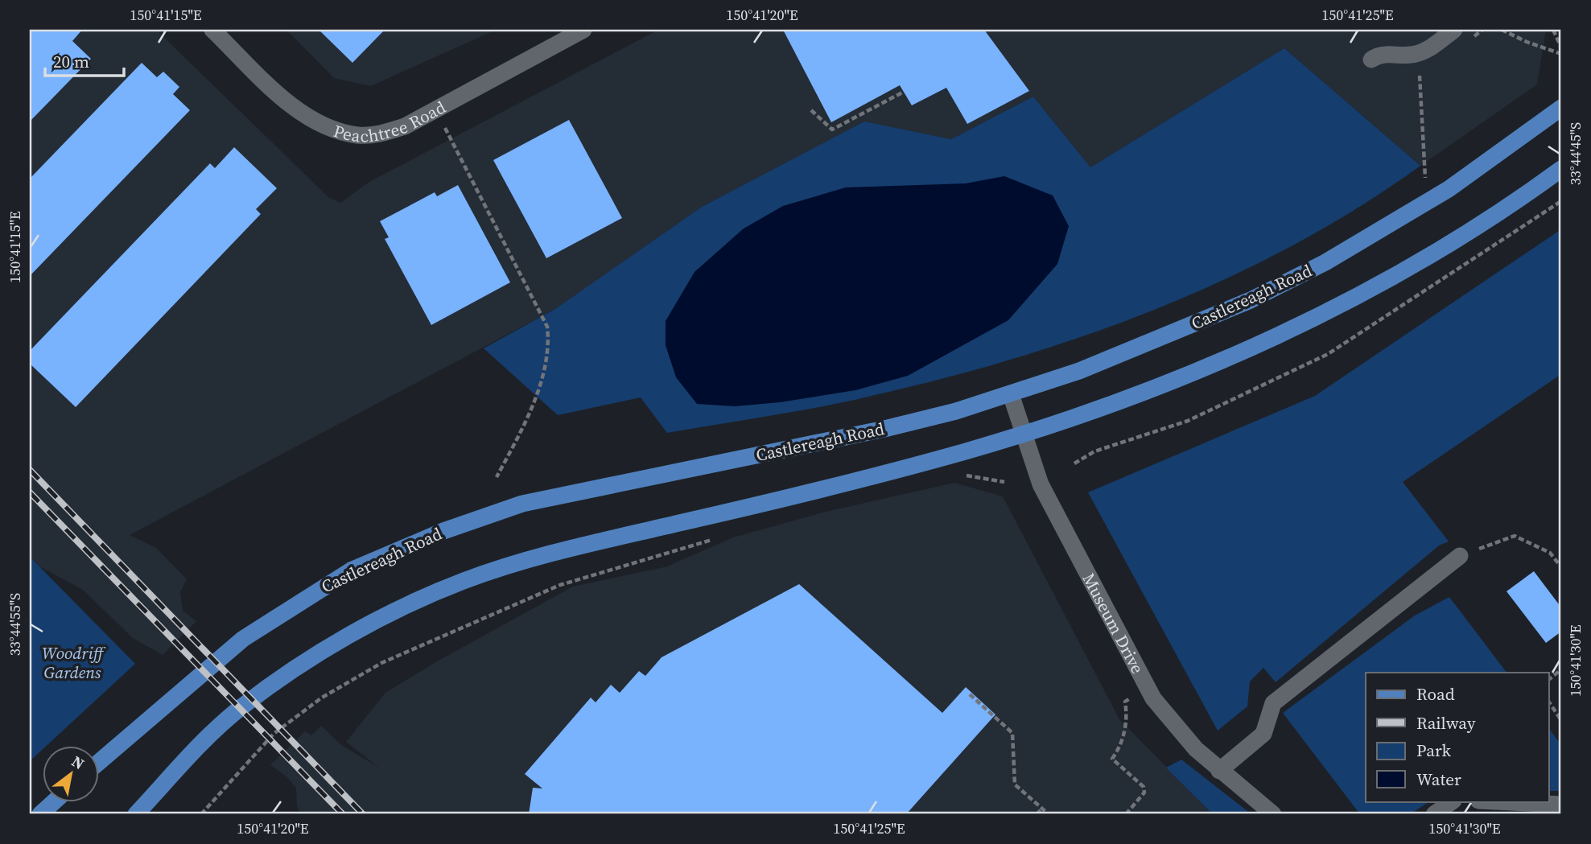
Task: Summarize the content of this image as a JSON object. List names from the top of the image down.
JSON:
{
  "streets": {
    "main road": ["Castlereagh Road"],
    "street": ["Peachtree Road", "Museum Drive"]
  },
  "crossings": [
    ["Castlereagh Road", "Museum Drive"]
  ],
  "parks": ["Woodriff Gardens"],
  "legend": [
    "Road",
    "Railway",
    "Park",
    "Water"
  ],
  "scale_bar": "20 m",
  "north": "top right",
  "coordinates": [
    "150°41'15\"E",
    "150°41'20\"E",
    "150°41'25\"E",
    "33°44'45\"S",
    "33°44'55\"S",
    "150°41'30\"E"
  ]
}
